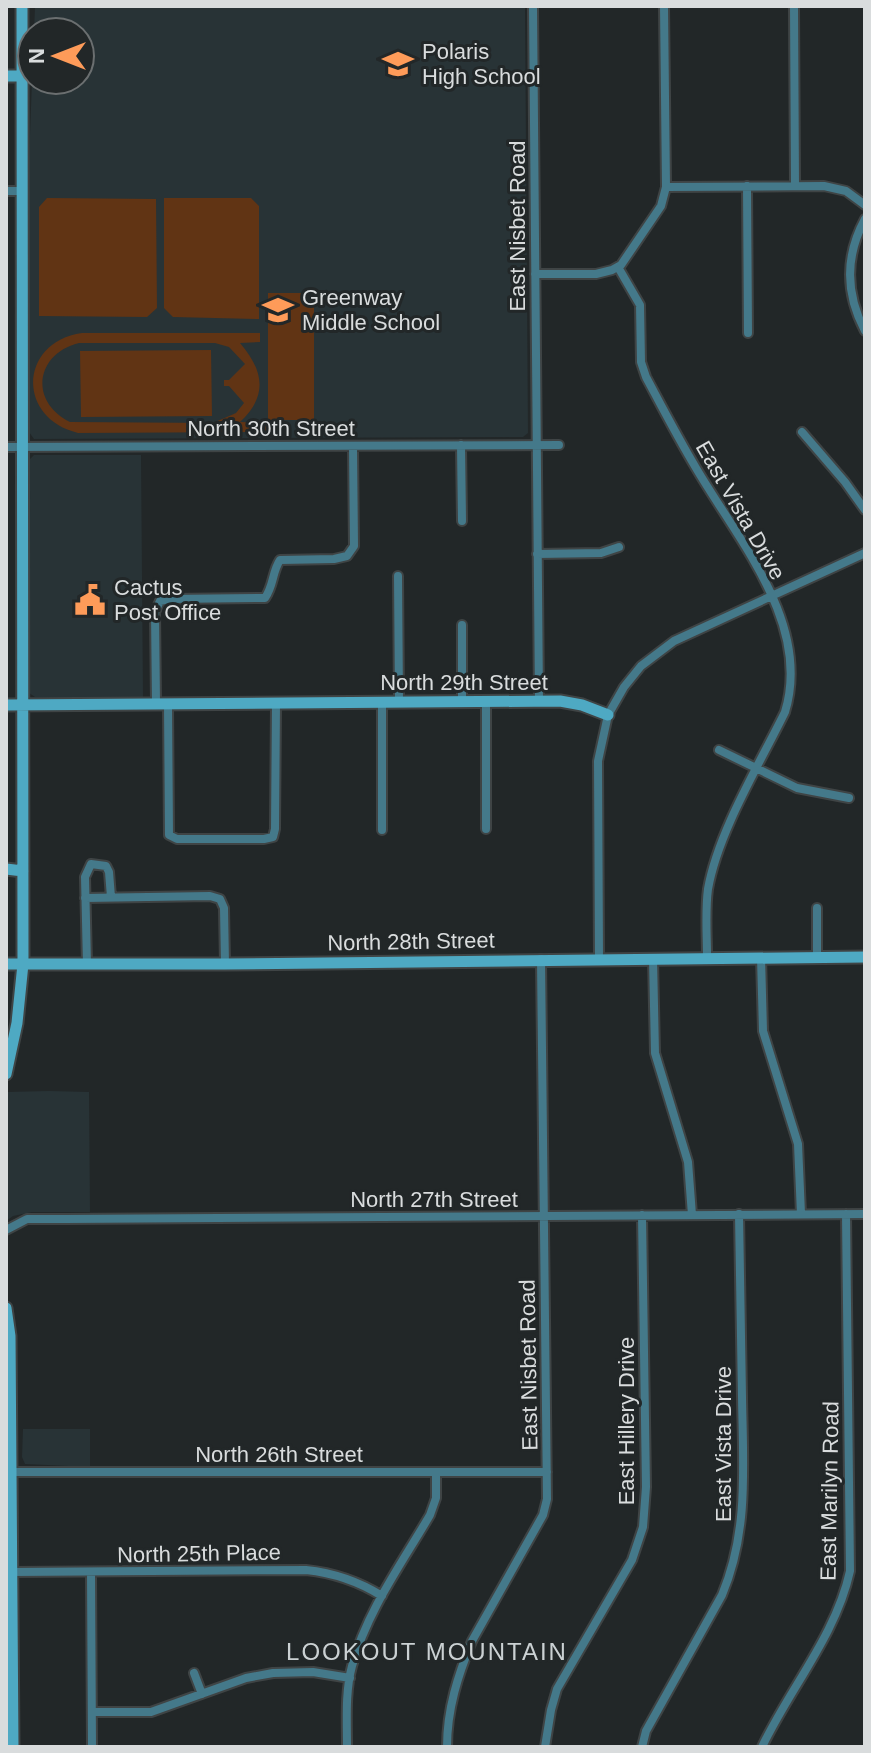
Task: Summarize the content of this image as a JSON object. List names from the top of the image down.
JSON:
{
  "streets": {
    "street": [
      "East Nisbet Road",
      "North 30th Street",
      "East Vista Drive",
      "North 29th Street",
      "North 28th Street",
      "North 27th Street",
      "East Hillery Drive",
      "North 26th Street",
      "East Marilyn Road",
      "North 25th Place"
    ]
  },
  "crossings": [
    ["East Nisbet Road", "North 30th Street"],
    ["East Nisbet Road", "North 29th Street"],
    ["East Nisbet Road", "North 28th Street"],
    ["East Nisbet Road", "North 27th Street"],
    ["East Nisbet Road", "North 26th Street"],
    ["East Vista Drive", "North 28th Street"],
    ["East Vista Drive", "North 27th Street"],
    ["North 27th Street", "East Hillery Drive"],
    ["North 27th Street", "East Marilyn Road"]
  ],
  "districts": ["LOOKOUT MOUNTAIN"],
  "places": {
    "school or university": ["Polaris High School", "Greenway Middle School"],
    "public building": ["Cactus Post Office"]
  },
  "north": "left"
}
